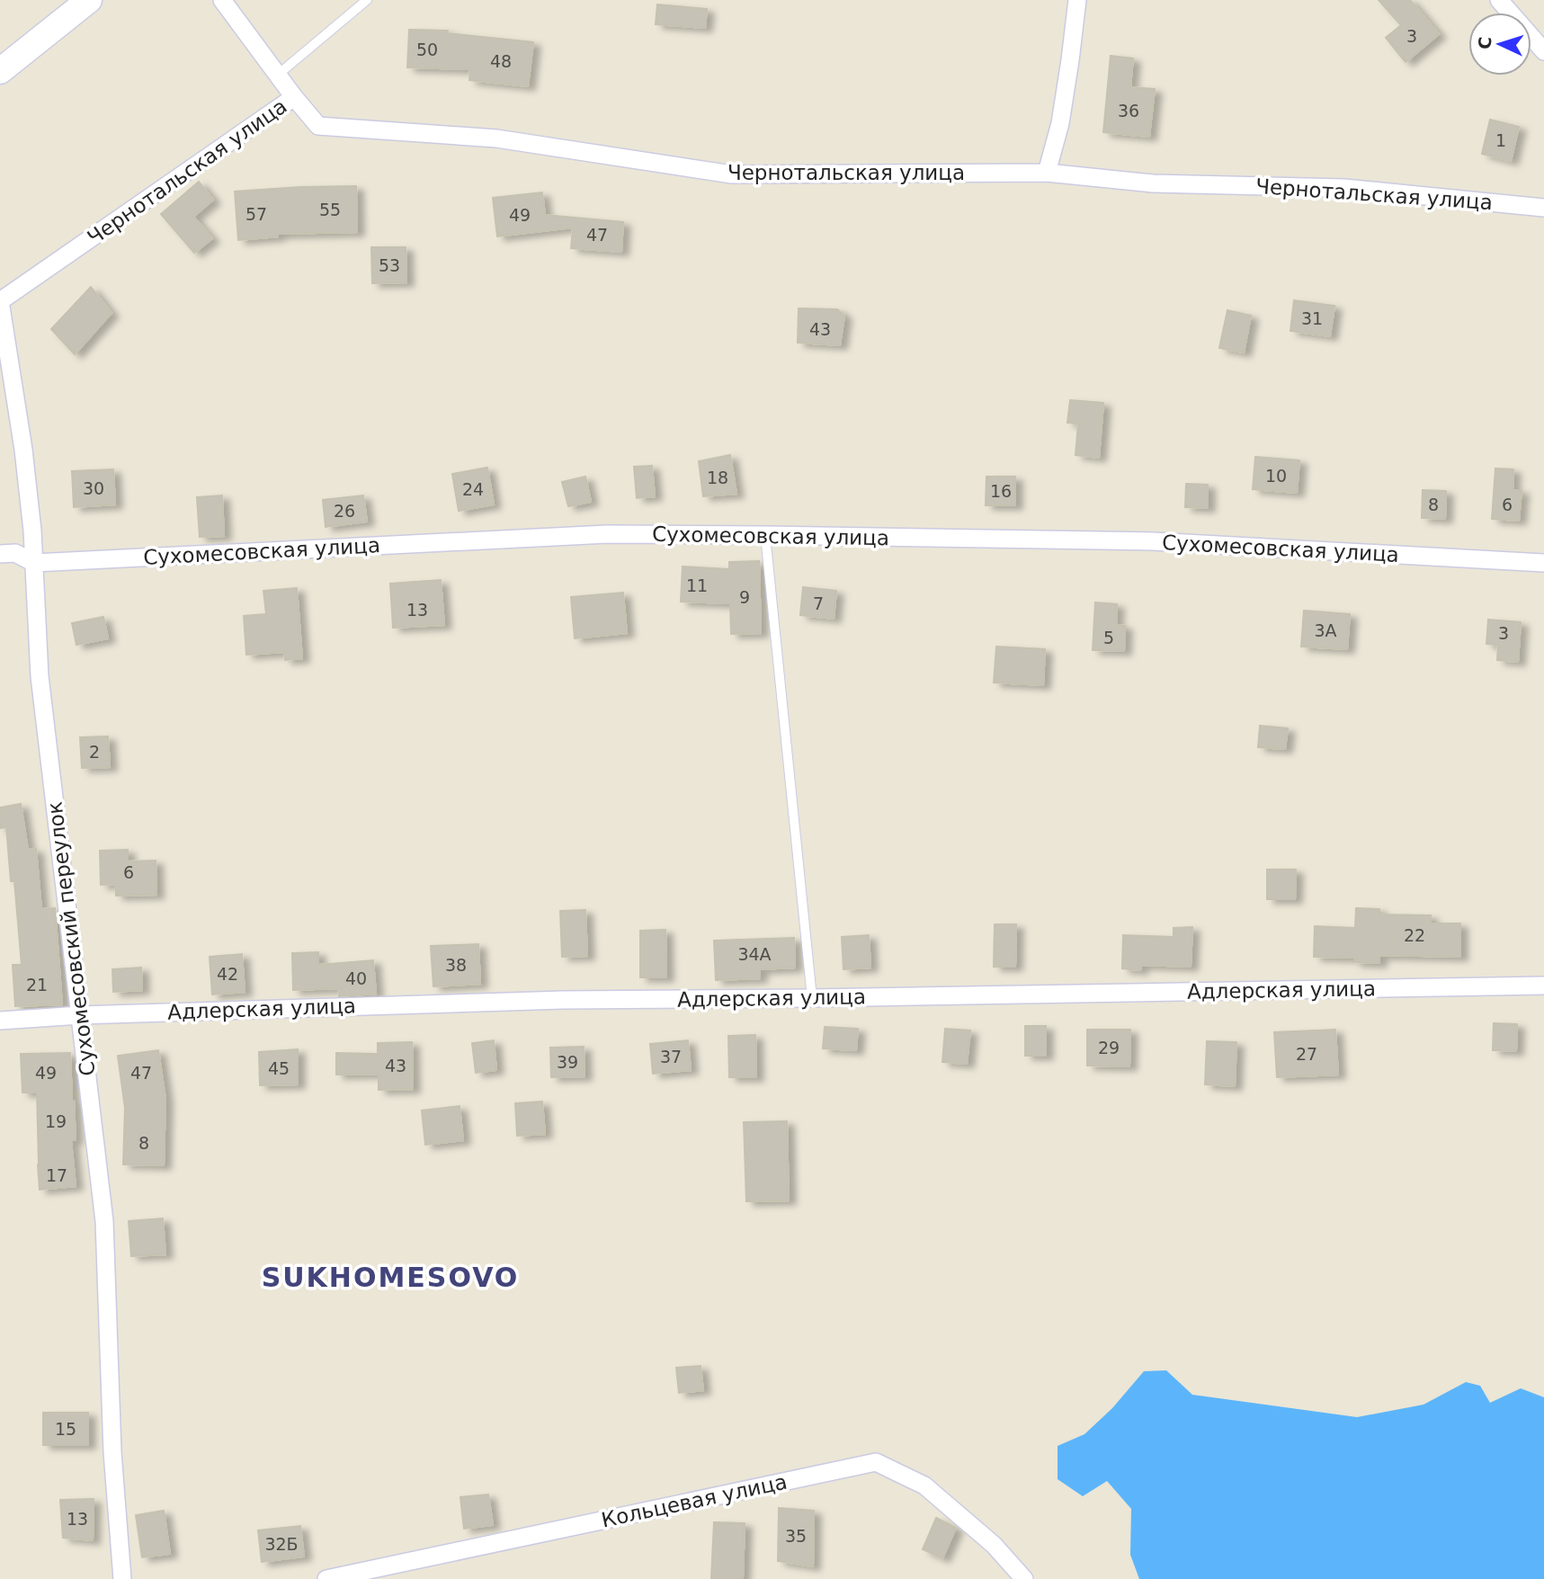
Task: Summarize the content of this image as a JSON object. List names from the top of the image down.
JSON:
{
  "streets": {
    "street": [
      "Чернотальская улица",
      "Сухомесовская улица",
      "Сухомесовский переулок",
      "Адлерская улица",
      "Кольцевая улица"
    ]
  },
  "crossings": [
    ["Чернотальская улица", "Сухомесовский переулок"],
    ["Сухомесовская улица", "Сухомесовский переулок"],
    ["Сухомесовский переулок", "Адлерская улица"]
  ],
  "districts": ["SUKHOMESOVO"],
  "house_numbers": [
    "3",
    "50",
    "48",
    "36",
    "1",
    "55",
    "57",
    "49",
    "47",
    "53",
    "31",
    "43",
    "10",
    "18",
    "30",
    "24",
    "16",
    "8",
    "6",
    "26",
    "11",
    "9",
    "7",
    "13",
    "3А",
    "3",
    "5",
    "2",
    "6",
    "22",
    "34А",
    "38",
    "42",
    "40",
    "21",
    "29",
    "27",
    "37",
    "39",
    "43",
    "45",
    "49",
    "47",
    "19",
    "8",
    "17",
    "15",
    "13",
    "35",
    "32Б"
  ],
  "north": "left"
}
